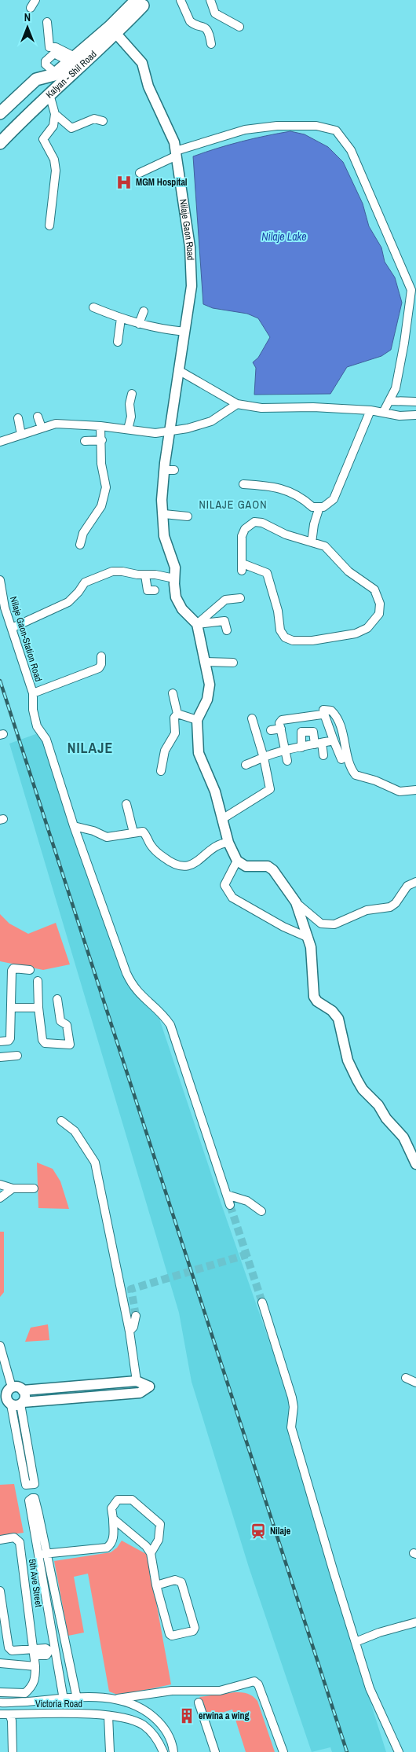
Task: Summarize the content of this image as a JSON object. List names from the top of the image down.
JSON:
{
  "streets": {
    "main road": ["Kalyan - Shil Road"],
    "street": [
      "Nilaje Gaon Road",
      "Nilaje Gaon-Station Road",
      "5th Ave Street",
      "Victoria Road"
    ]
  },
  "crossings": [
    ["Kalyan - Shil Road", "Nilaje Gaon Road"]
  ],
  "districts": ["NILAJE GAON", "NILAJE"],
  "water": ["Nilaje Lake"],
  "places": {
    "hospital": ["MGM Hospital"],
    "station": ["Nilaje"],
    "building": ["erwina a wing"]
  },
  "north": "top"
}
